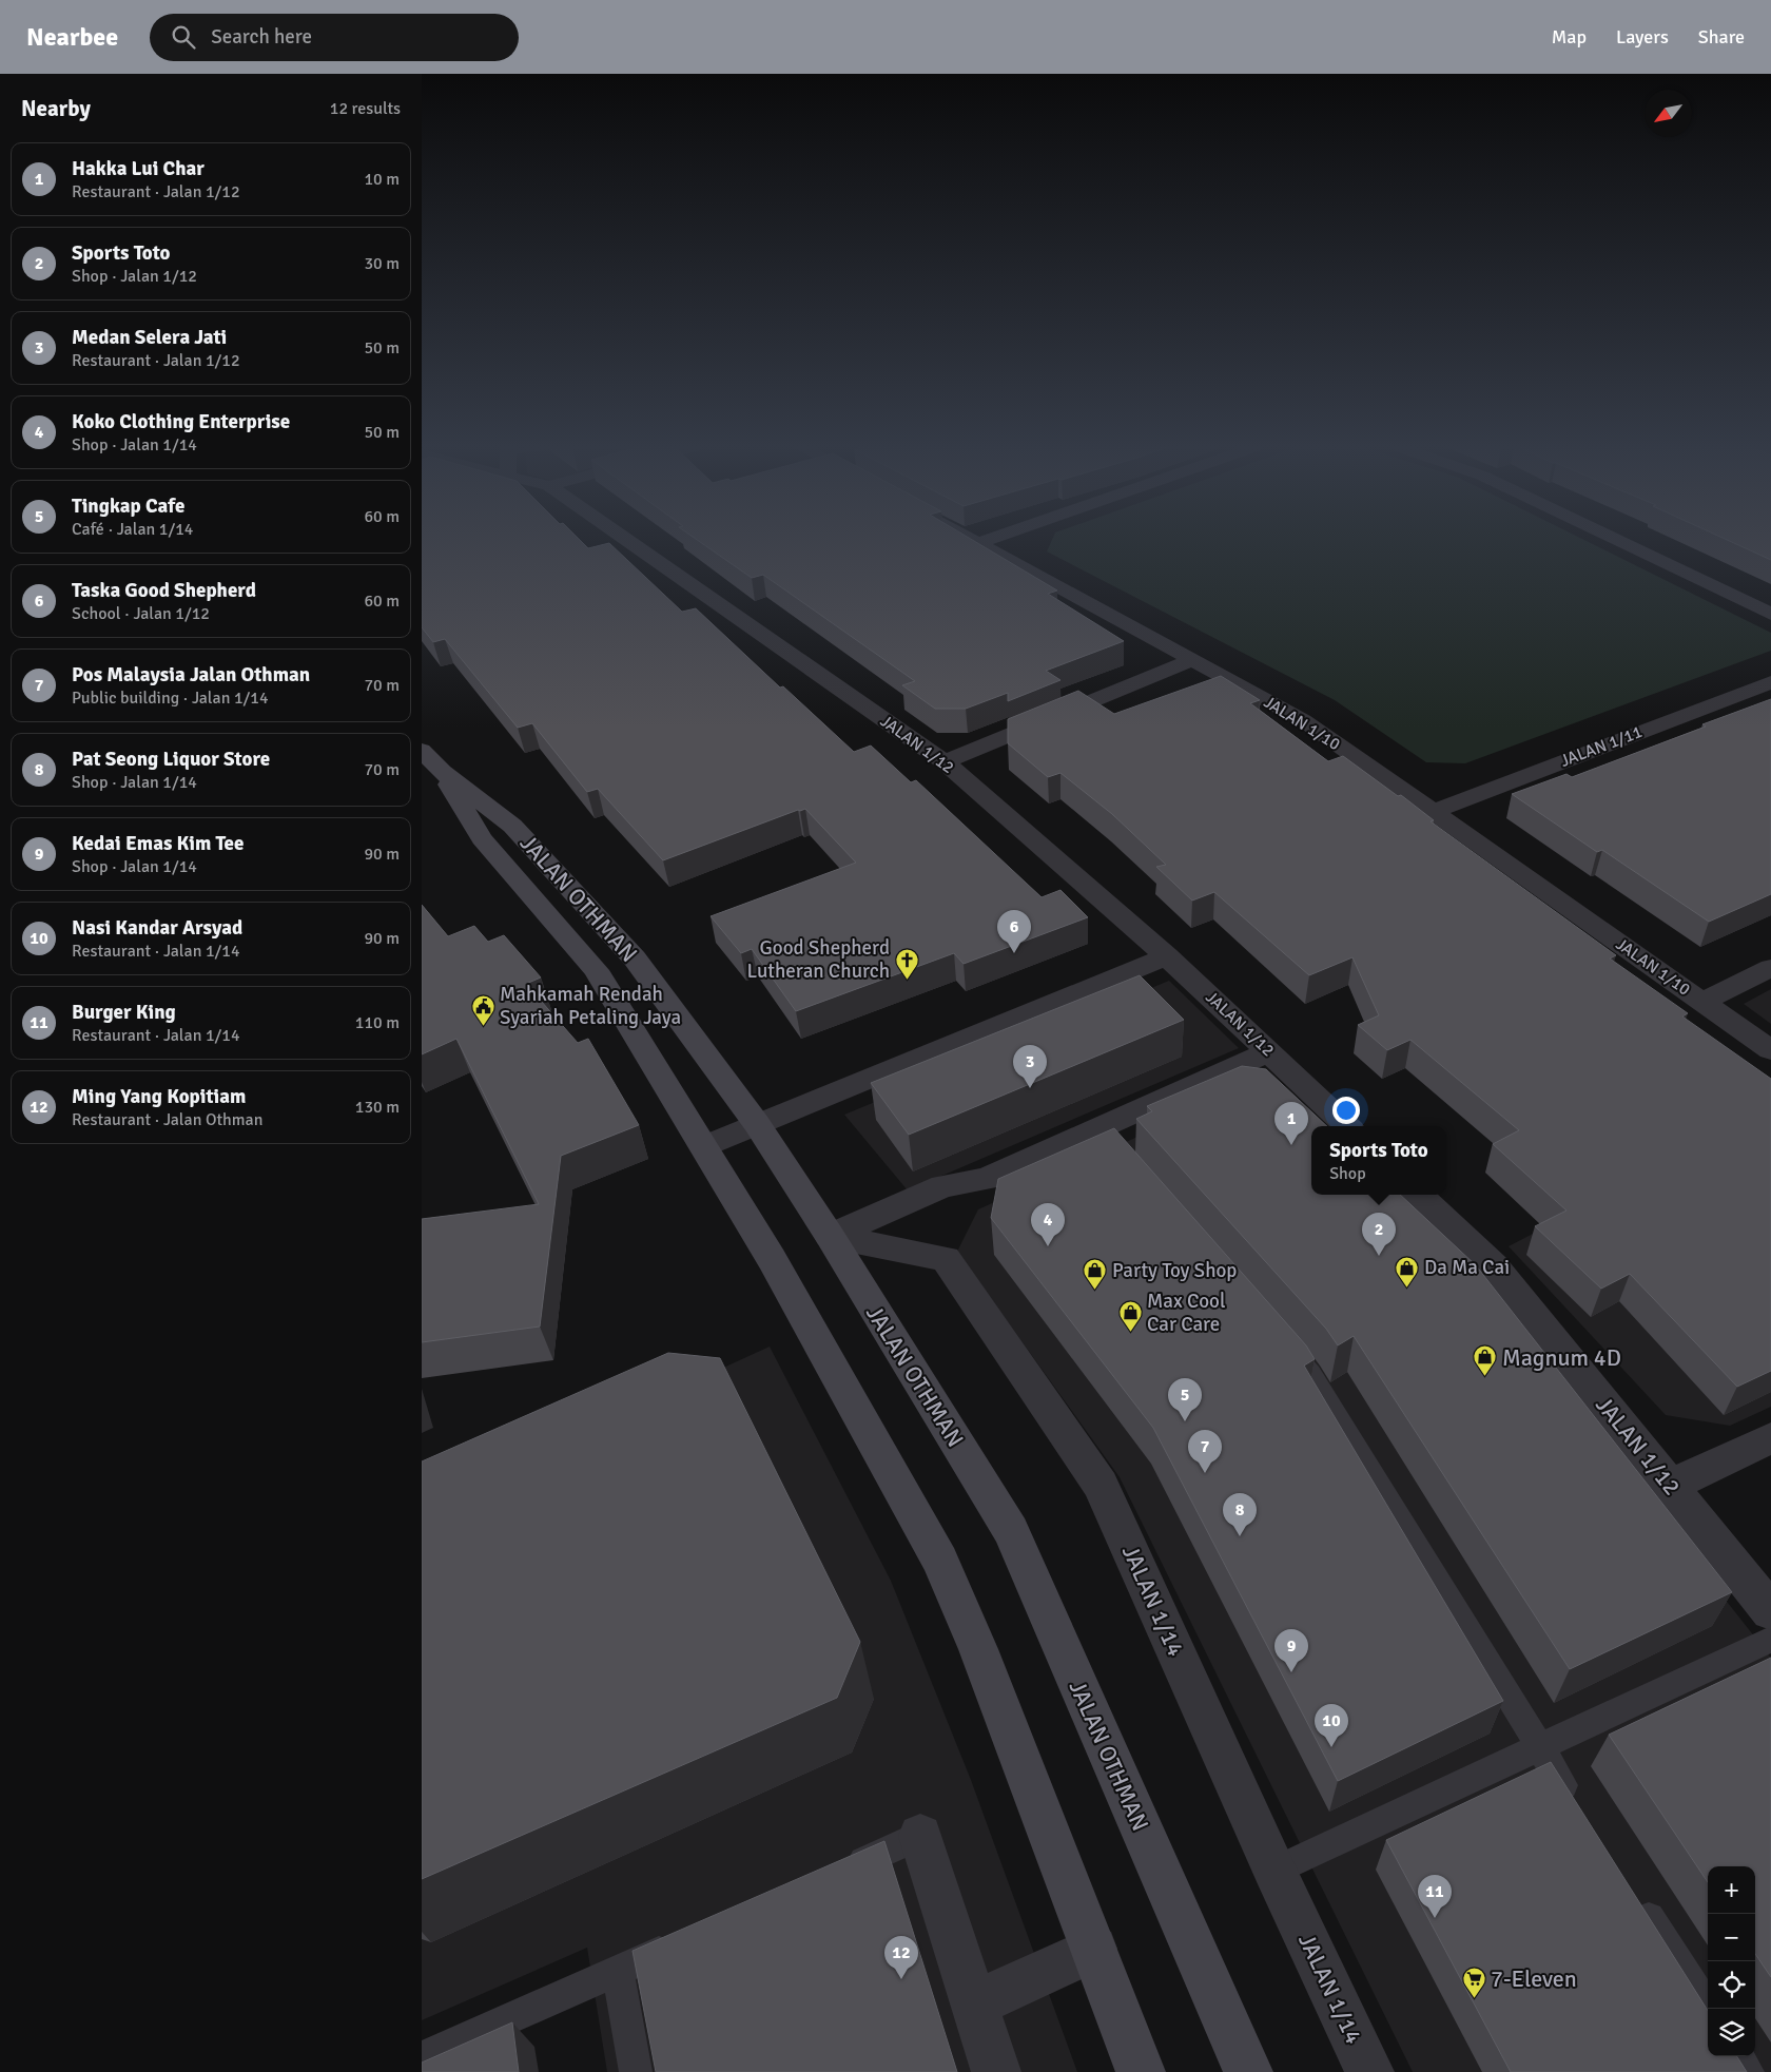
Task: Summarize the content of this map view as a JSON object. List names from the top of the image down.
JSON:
{
  "streets": {
    "main road": ["JALAN OTHMAN"],
    "street": [
      "JALAN 1/10",
      "JALAN 1/12",
      "JALAN 1/11",
      "JALAN 1/14"
    ]
  },
  "crossings": [
    ["JALAN 1/10", "JALAN 1/11"],
    ["JALAN OTHMAN", "JALAN 1/14"]
  ],
  "places": {
    "church": ["Good Shepherd Lutheran Church"],
    "public building": ["Mahkamah Rendah Syariah Petaling Jaya"],
    "shop": [
      "Da Ma Cai",
      "Party Toy Shop",
      "Max Cool Car Care",
      "Magnum 4D"
    ],
    "supermarket": ["7-Eleven"]
  },
  "north": "bottom left",
  "page": {
    "header": "Nearbee",
    "search": "Search here",
    "nav": ["Map", "Layers", "Share"],
    "heading": ["Nearby", "12 results"],
    "list": [
      {
        "mark": "1",
        "name": "Hakka Lui Char",
        "note": "Restaurant · Jalan 1/12",
        "value": "10 m"
      },
      {
        "mark": "2",
        "name": "Sports Toto",
        "note": "Shop · Jalan 1/12",
        "value": "30 m"
      },
      {
        "mark": "3",
        "name": "Medan Selera Jati",
        "note": "Restaurant · Jalan 1/12",
        "value": "50 m"
      },
      {
        "mark": "4",
        "name": "Koko Clothing Enterprise",
        "note": "Shop · Jalan 1/14",
        "value": "50 m"
      },
      {
        "mark": "5",
        "name": "Tingkap Cafe",
        "note": "Café · Jalan 1/14",
        "value": "60 m"
      },
      {
        "mark": "6",
        "name": "Taska Good Shepherd",
        "note": "School · Jalan 1/12",
        "value": "60 m"
      },
      {
        "mark": "7",
        "name": "Pos Malaysia Jalan Othman",
        "note": "Public building · Jalan 1/14",
        "value": "70 m"
      },
      {
        "mark": "8",
        "name": "Pat Seong Liquor Store",
        "note": "Shop · Jalan 1/14",
        "value": "70 m"
      },
      {
        "mark": "9",
        "name": "Kedai Emas Kim Tee",
        "note": "Shop · Jalan 1/14",
        "value": "90 m"
      },
      {
        "mark": "10",
        "name": "Nasi Kandar Arsyad",
        "note": "Restaurant · Jalan 1/14",
        "value": "90 m"
      },
      {
        "mark": "11",
        "name": "Burger King",
        "note": "Restaurant · Jalan 1/14",
        "value": "110 m"
      },
      {
        "mark": "12",
        "name": "Ming Yang Kopitiam",
        "note": "Restaurant · Jalan Othman",
        "value": "130 m"
      }
    ],
    "pins": [
      "6",
      "3",
      "1",
      "4",
      "2",
      "5",
      "7",
      "8",
      "9",
      "10",
      "11",
      "12"
    ],
    "popup": ["Sports Toto", "Shop"],
    "map_buttons": ["+", "−"]
  }
}
